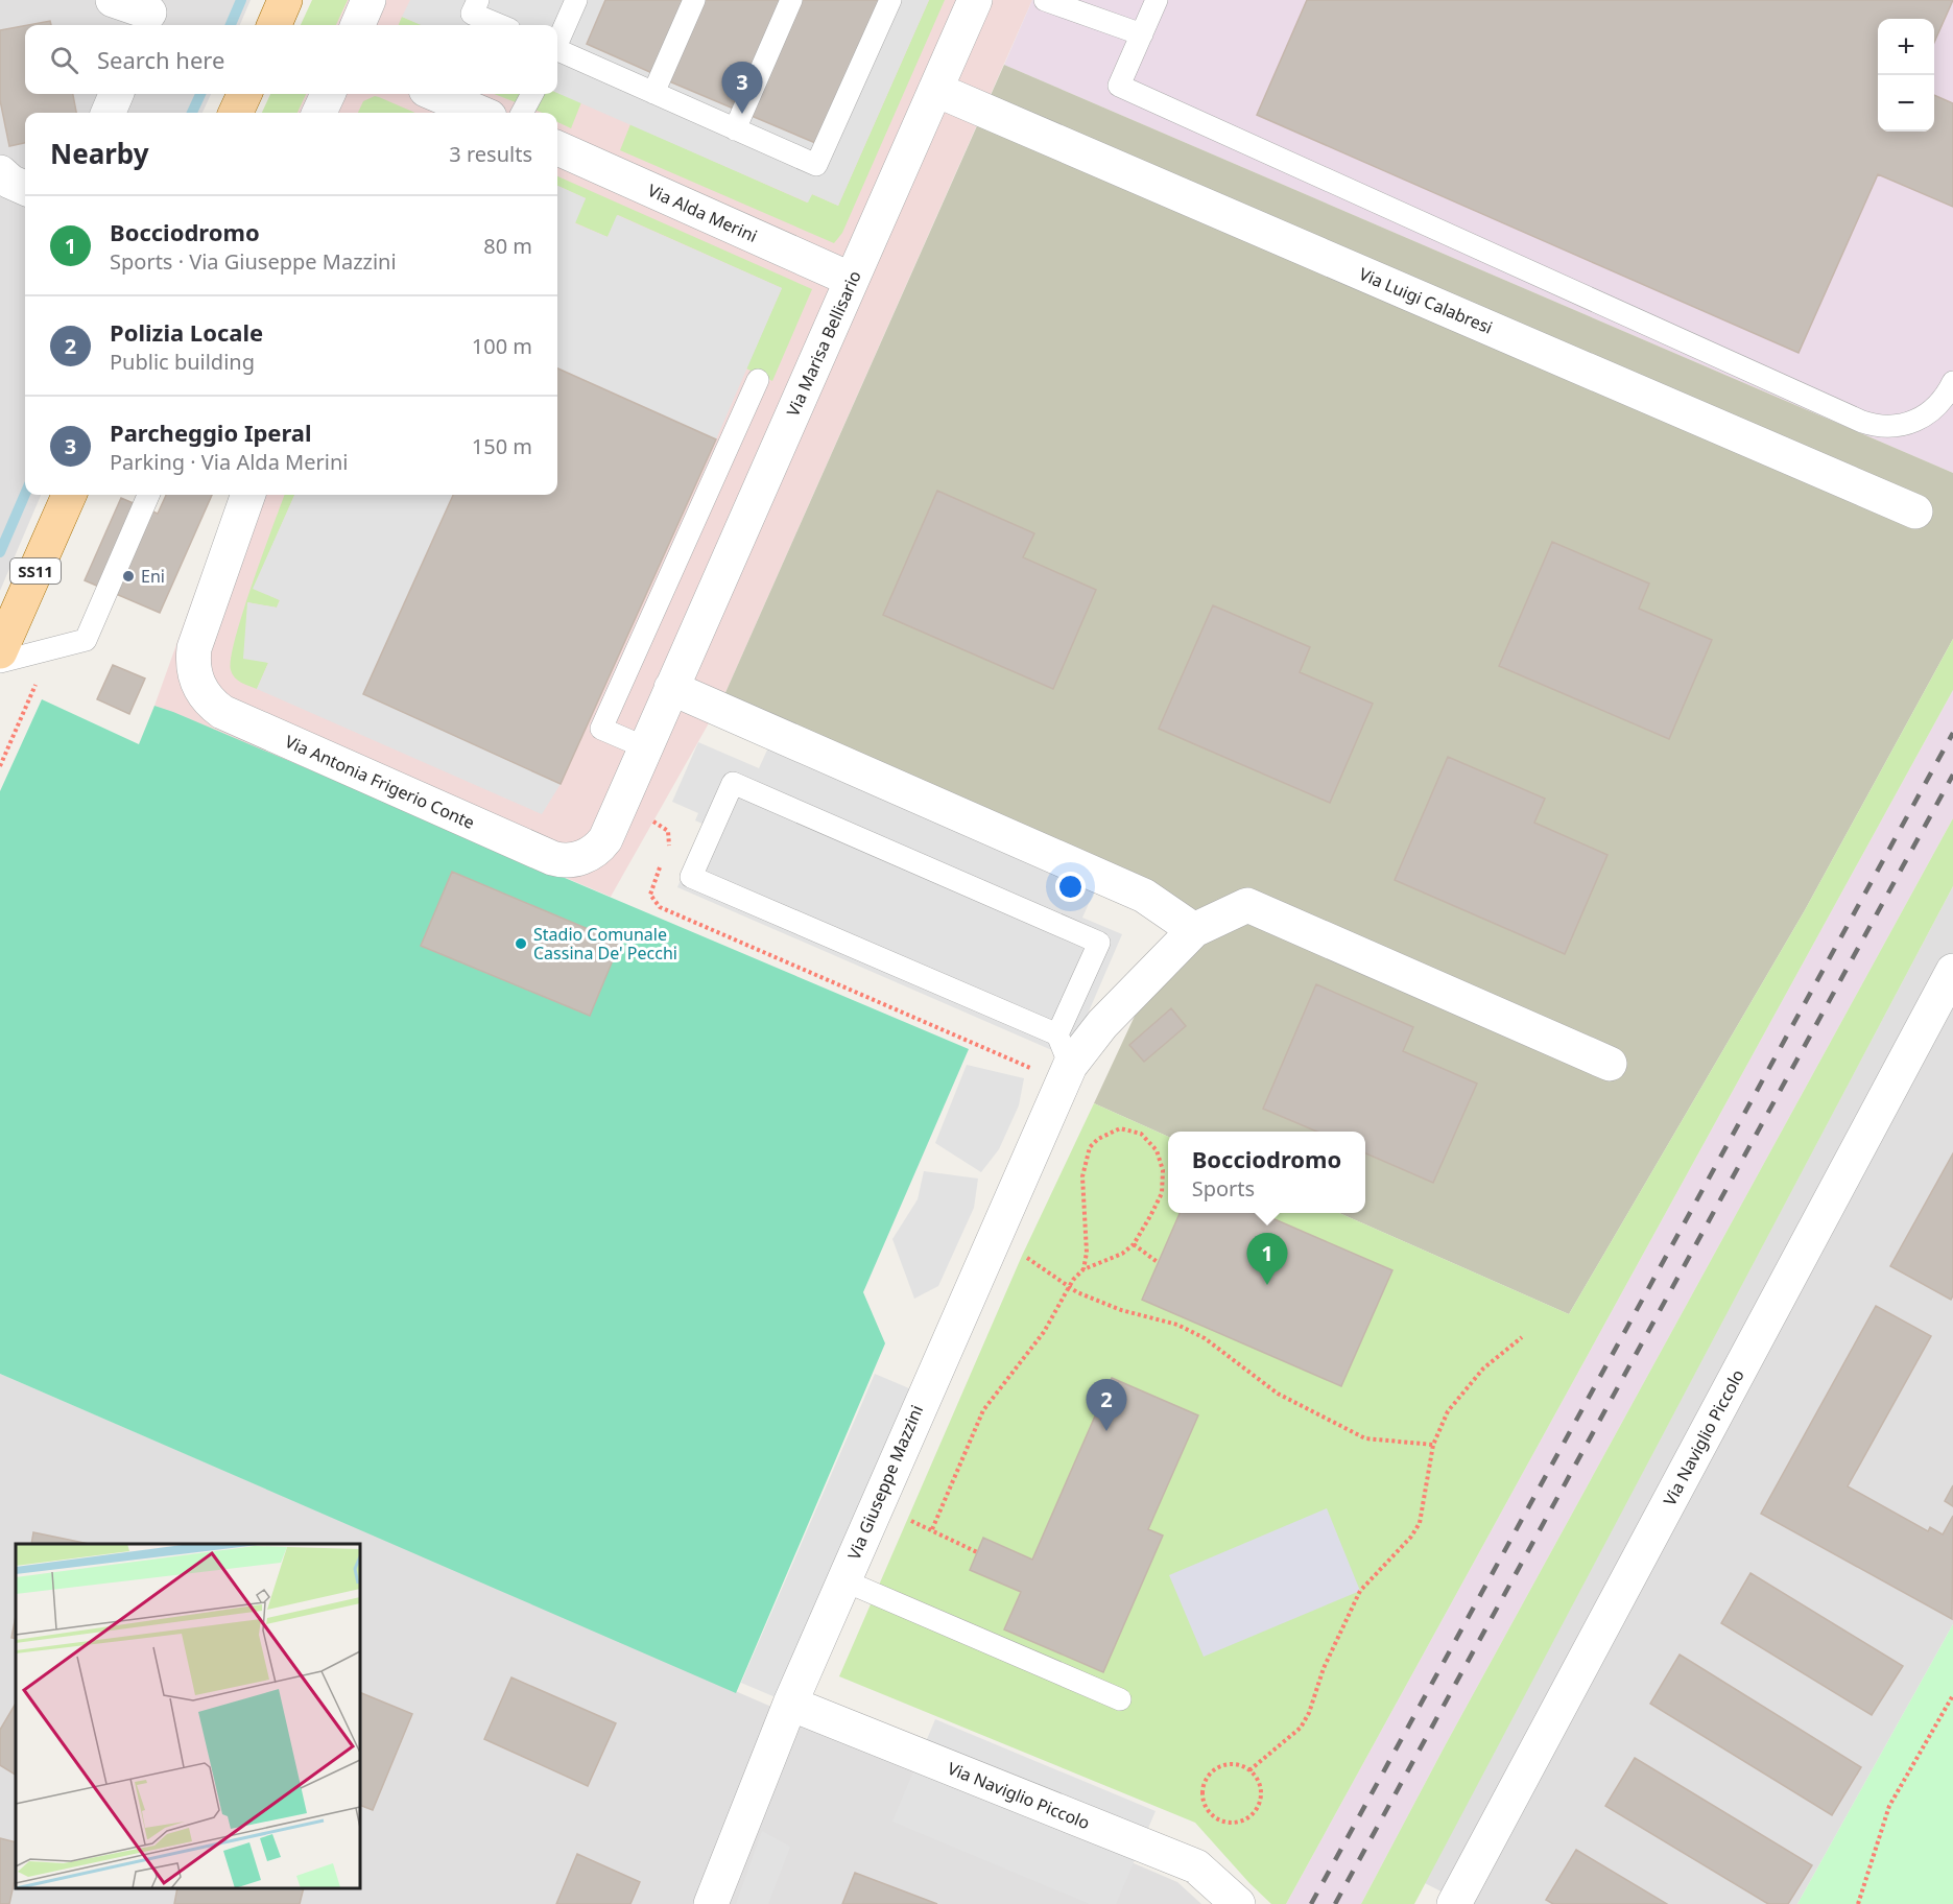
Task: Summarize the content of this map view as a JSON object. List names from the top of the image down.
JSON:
{
  "streets": {
    "main road": ["SS11"],
    "street": [
      "Via Alda Merini",
      "Via Luigi Calabresi",
      "Via Marisa Bellisario",
      "Via Antonia Frigerio Conte",
      "Via Naviglio Piccolo",
      "Via Giuseppe Mazzini"
    ]
  },
  "crossings": [
    ["Via Alda Merini", "Via Marisa Bellisario"],
    ["Via Luigi Calabresi", "Via Marisa Bellisario"],
    ["Via Marisa Bellisario", "Via Antonia Frigerio Conte"],
    ["Via Naviglio Piccolo", "Via Giuseppe Mazzini"]
  ],
  "places": ["Eni", "Stadio Comunale Cassina De' Pecchi"],
  "page": {
    "map_buttons": ["+", "−"],
    "search": "Search here",
    "pins": ["3", "1", "2"],
    "heading": ["Nearby", "3 results"],
    "list": [
      {
        "mark": "1",
        "name": "Bocciodromo",
        "note": "Sports · Via Giuseppe Mazzini",
        "value": "80 m"
      },
      {
        "mark": "2",
        "name": "Polizia Locale",
        "note": "Public building",
        "value": "100 m"
      },
      {
        "mark": "3",
        "name": "Parcheggio Iperal",
        "note": "Parking · Via Alda Merini",
        "value": "150 m"
      }
    ],
    "popup": ["Bocciodromo", "Sports"]
  }
}
